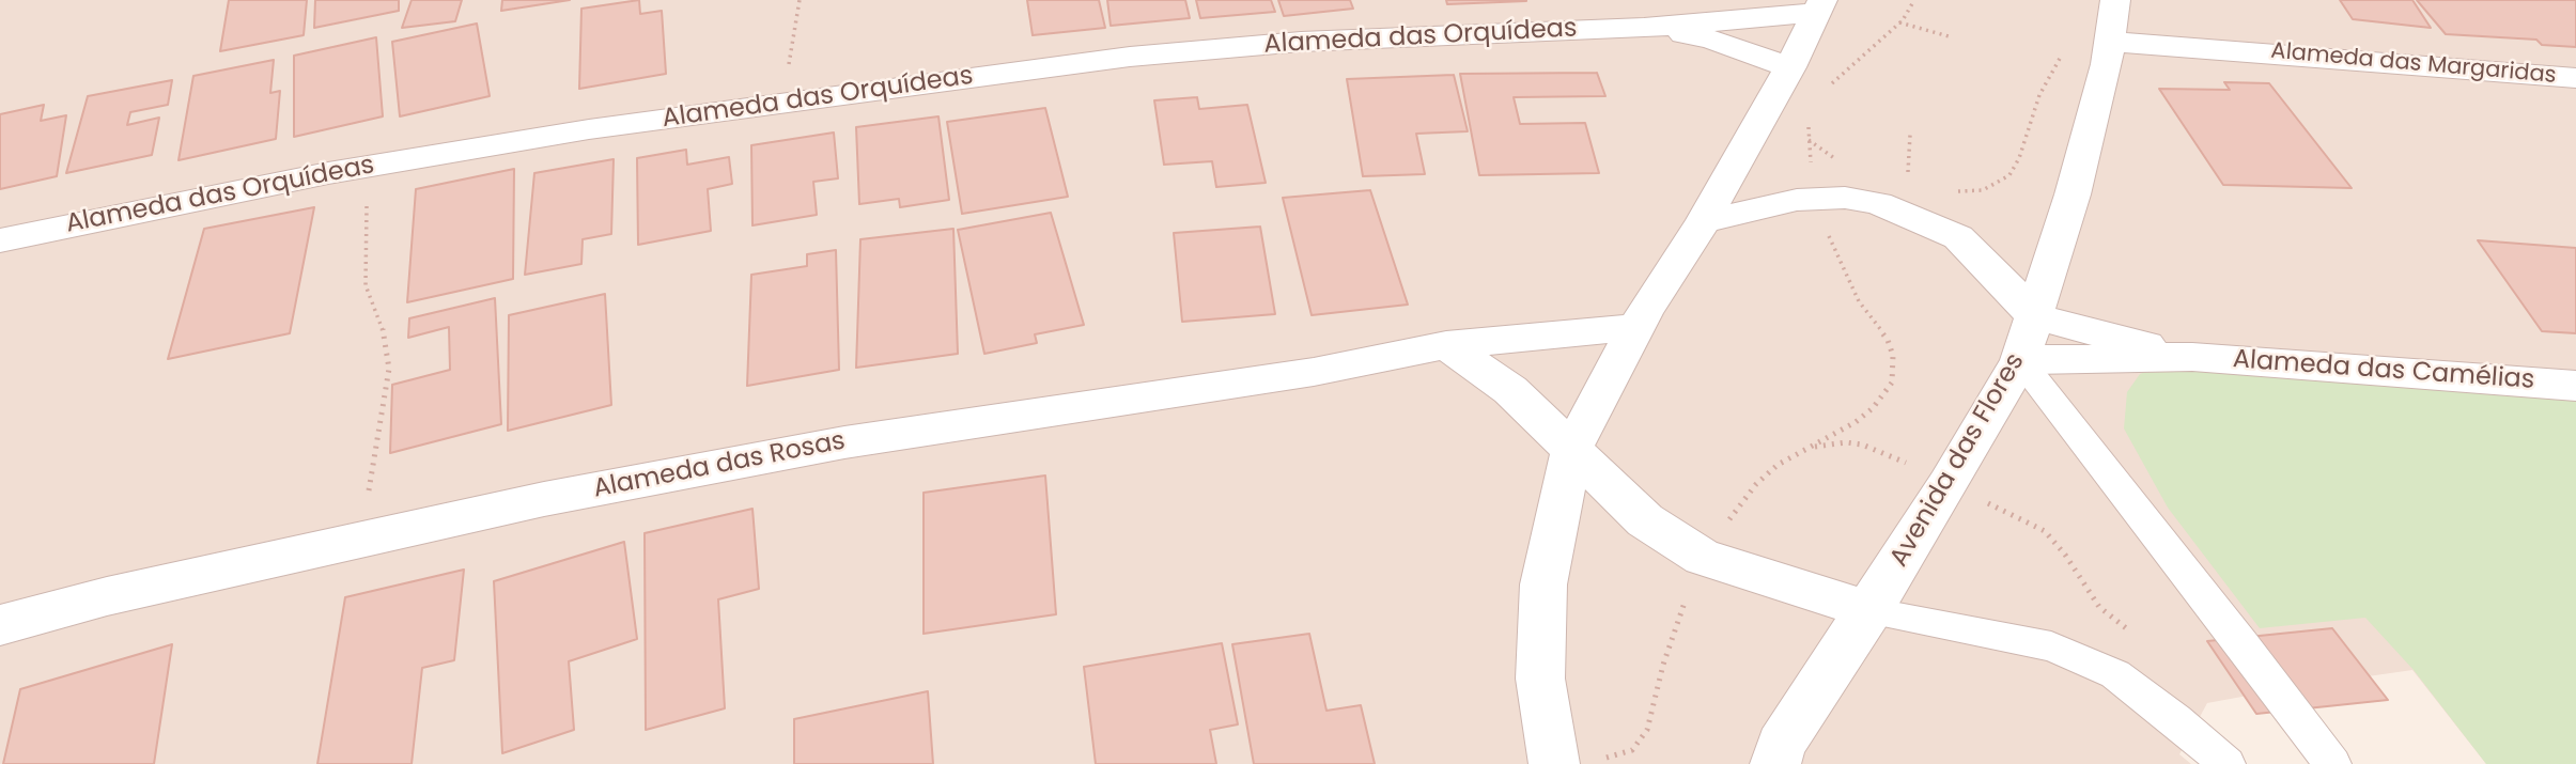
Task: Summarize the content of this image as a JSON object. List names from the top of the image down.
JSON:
{
  "streets": {
    "street": [
      "Alameda das Orquídeas",
      "Alameda das Margaridas",
      "Alameda das Camélias",
      "Avenida das Flores",
      "Alameda das Rosas"
    ]
  },
  "crossings": [
    ["Alameda das Margaridas", "Avenida das Flores"],
    ["Alameda das Camélias", "Avenida das Flores"]
  ]
}
